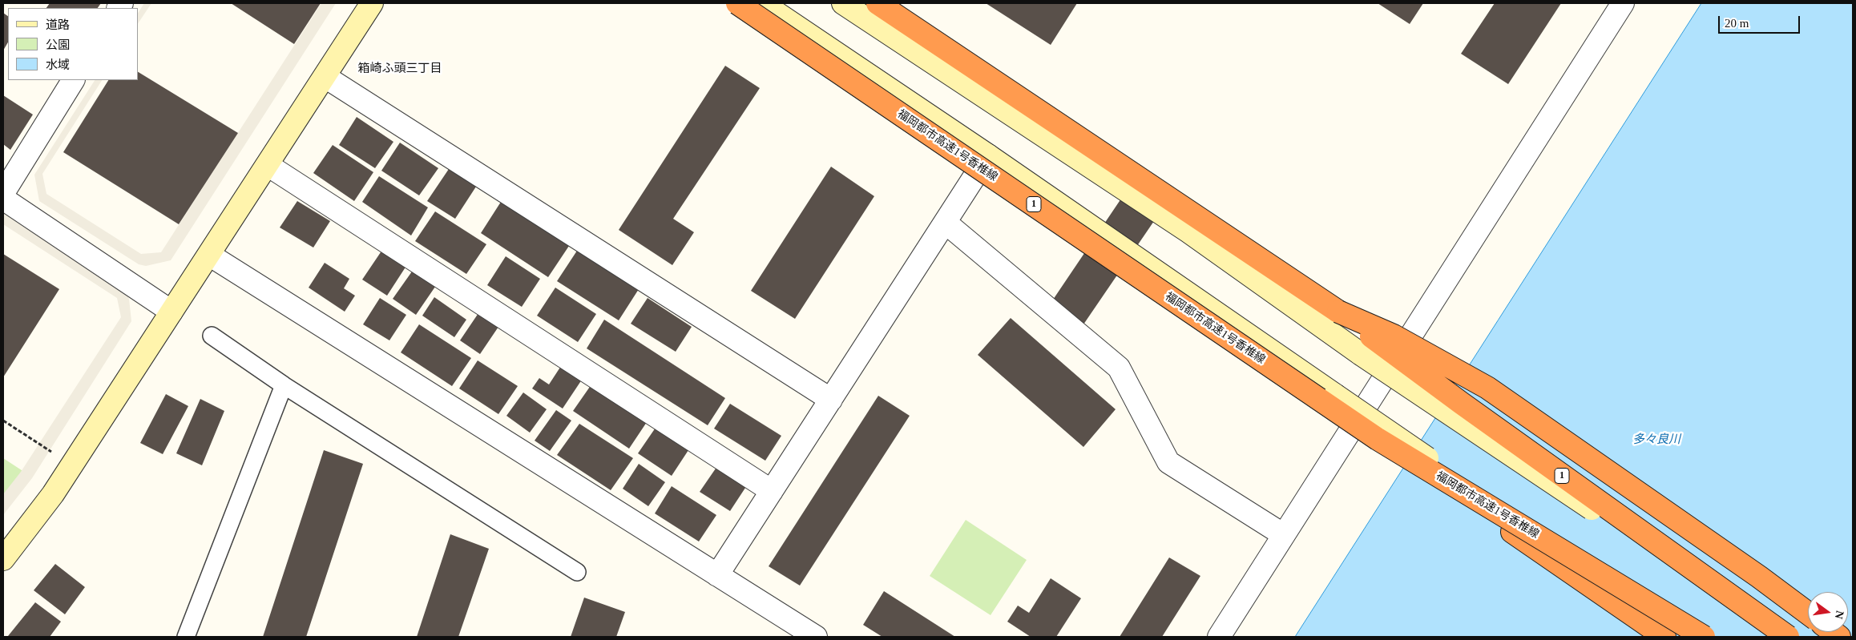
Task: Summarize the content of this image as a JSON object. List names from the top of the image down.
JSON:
{
  "streets": {
    "highway": ["福岡都市高速1号香椎線", "1"]
  },
  "districts": ["箱崎ふ頭三丁目"],
  "water": ["多々良川"],
  "legend": ["道路", "公園", "水域"],
  "scale_bar": "20 m",
  "north": "right"
}
